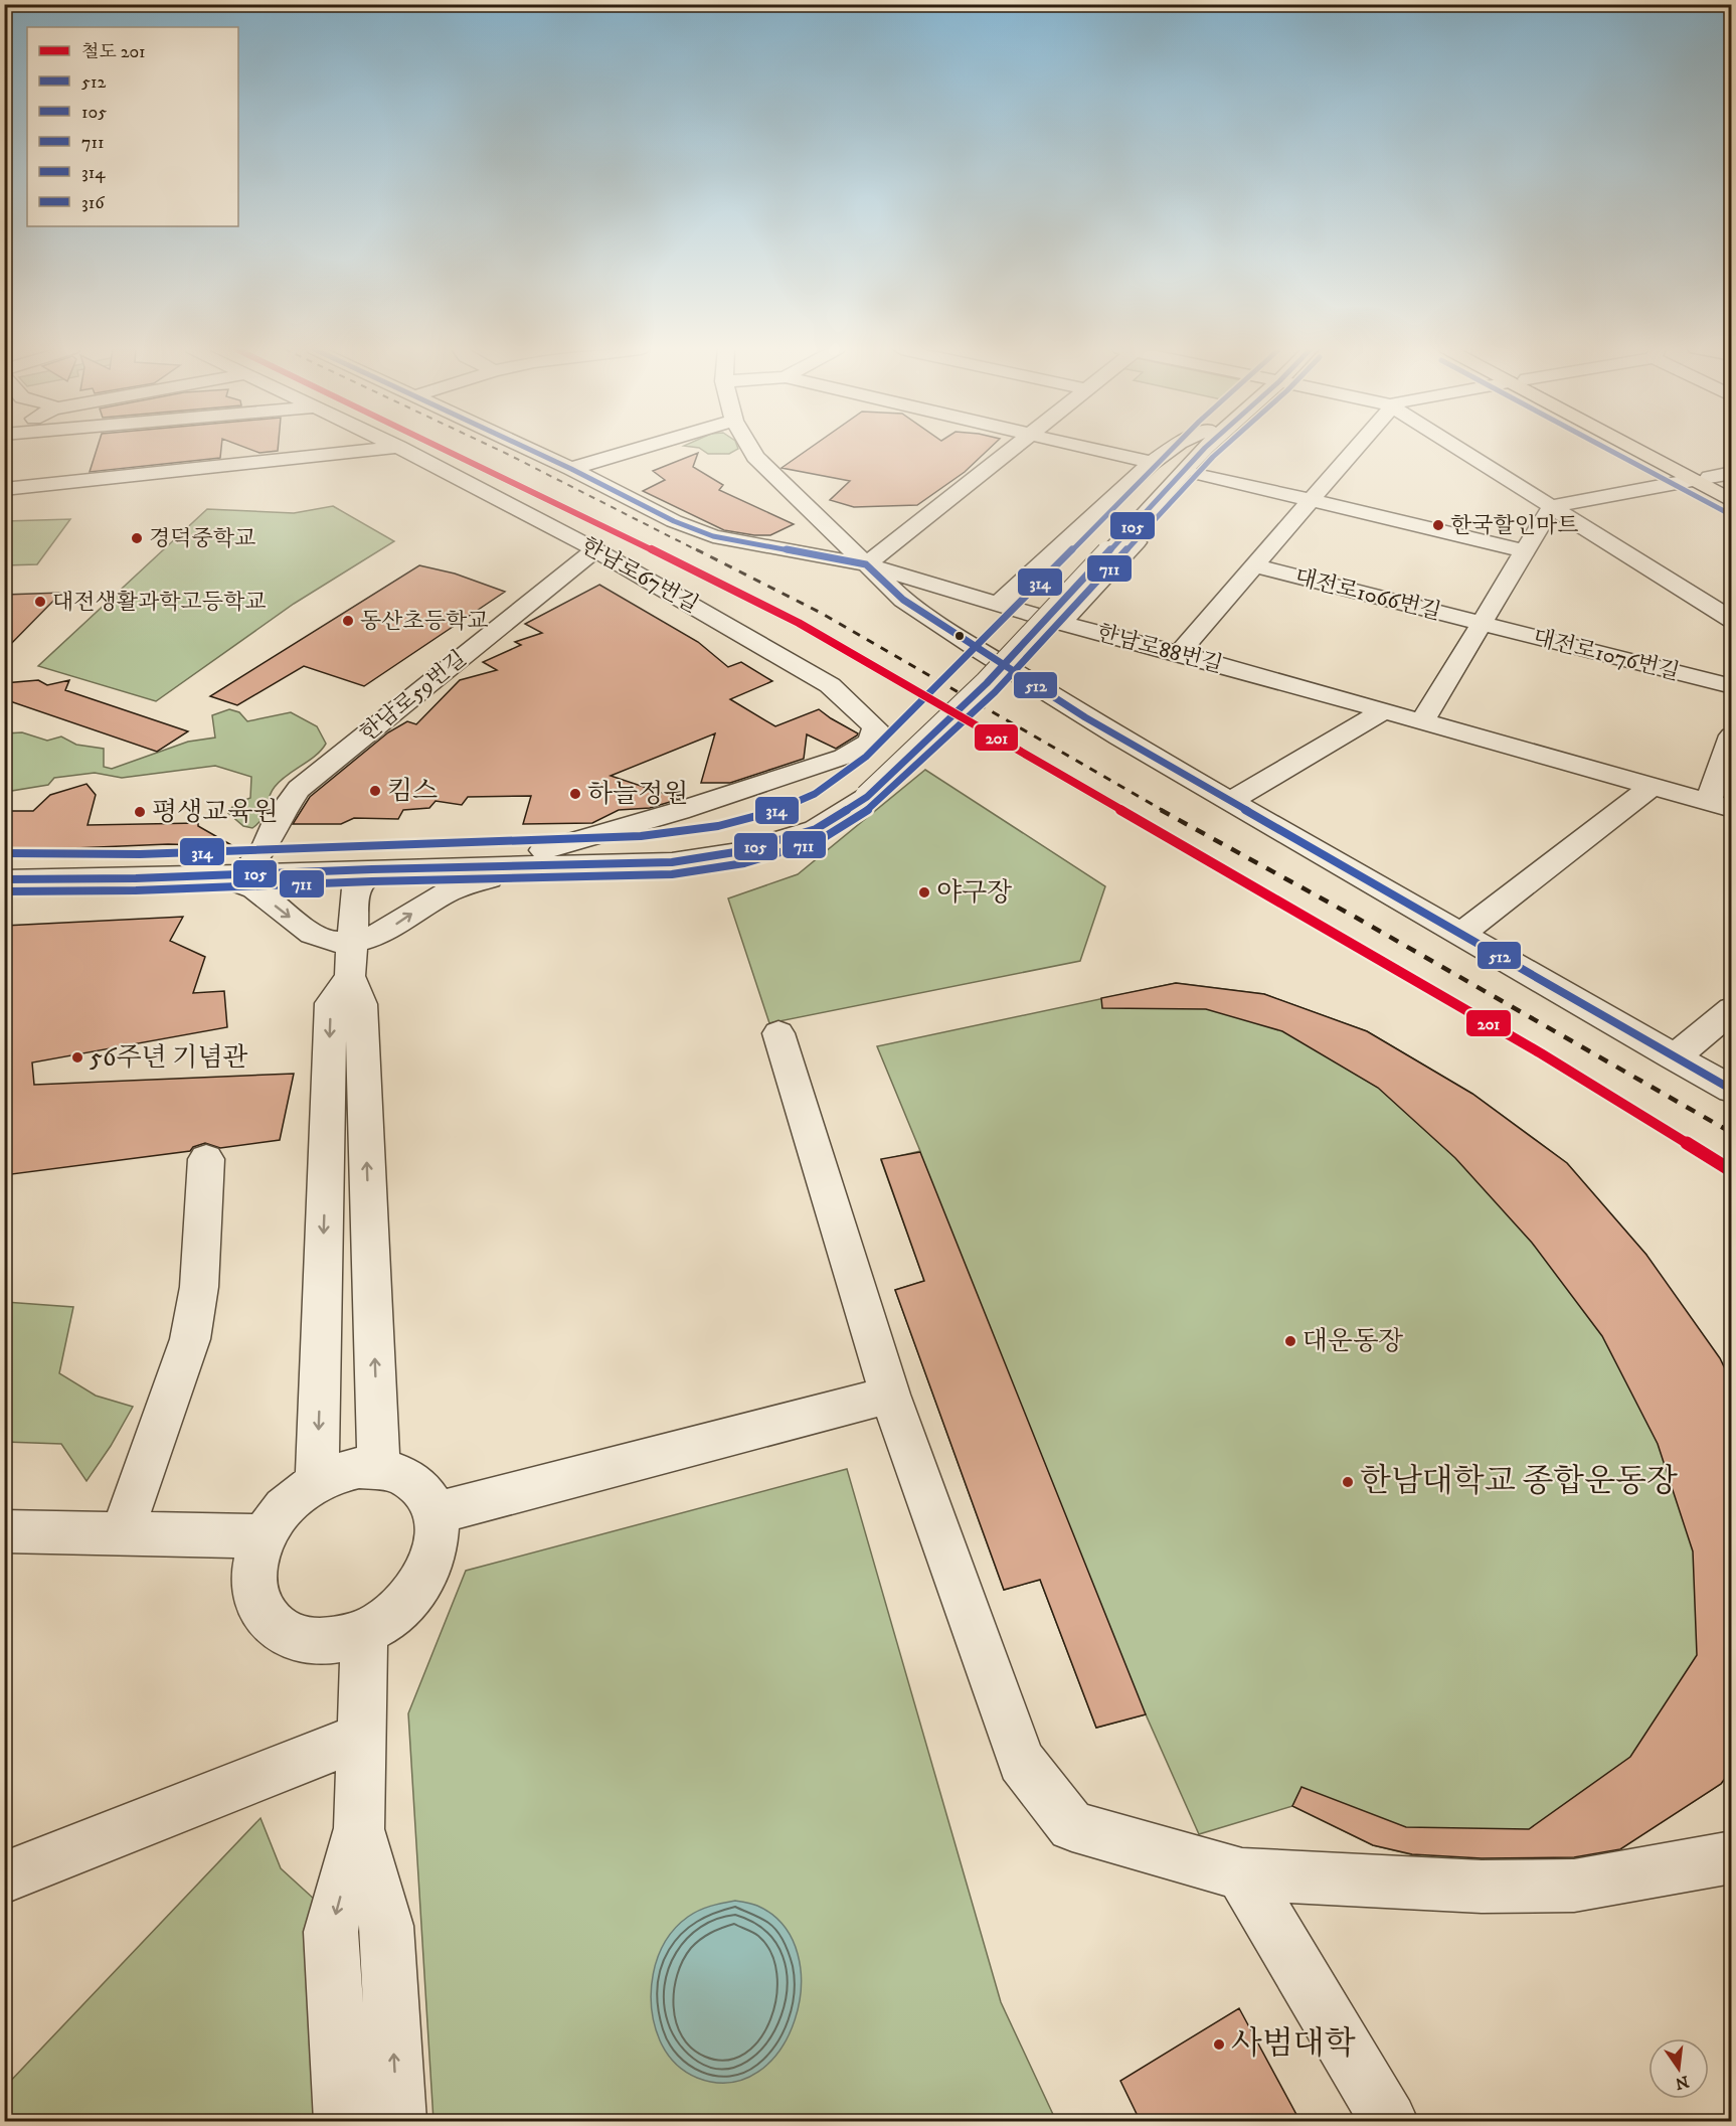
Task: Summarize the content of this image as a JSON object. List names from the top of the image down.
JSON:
{
  "streets": {
    "street": [
      "한남로67번길",
      "대전로1066번길",
      "한남로88번길",
      "대전로1076번길",
      "한남로59번길"
    ]
  },
  "crossings": [
    ["한남로67번길", "한남로59번길"],
    ["대전로1066번길", "한남로88번길"],
    ["대전로1066번길", "대전로1076번길"]
  ],
  "places": [
    "한국할인마트",
    "경덕중학교",
    "대전생활과학고등학교",
    "동산초등학교",
    "킴스",
    "하늘정원",
    "평생교육원",
    "야구장",
    "56주년 기념관",
    "대운동장",
    "한남대학교 종합운동장",
    "사범대학"
  ],
  "lines": [
    "rail line 201",
    "transit line 512",
    "transit line 105",
    "transit line 711",
    "transit line 314",
    "transit line 316"
  ],
  "legend": [
    "철도 201",
    "512",
    "105",
    "711",
    "314",
    "316"
  ],
  "north": "bottom"
}
